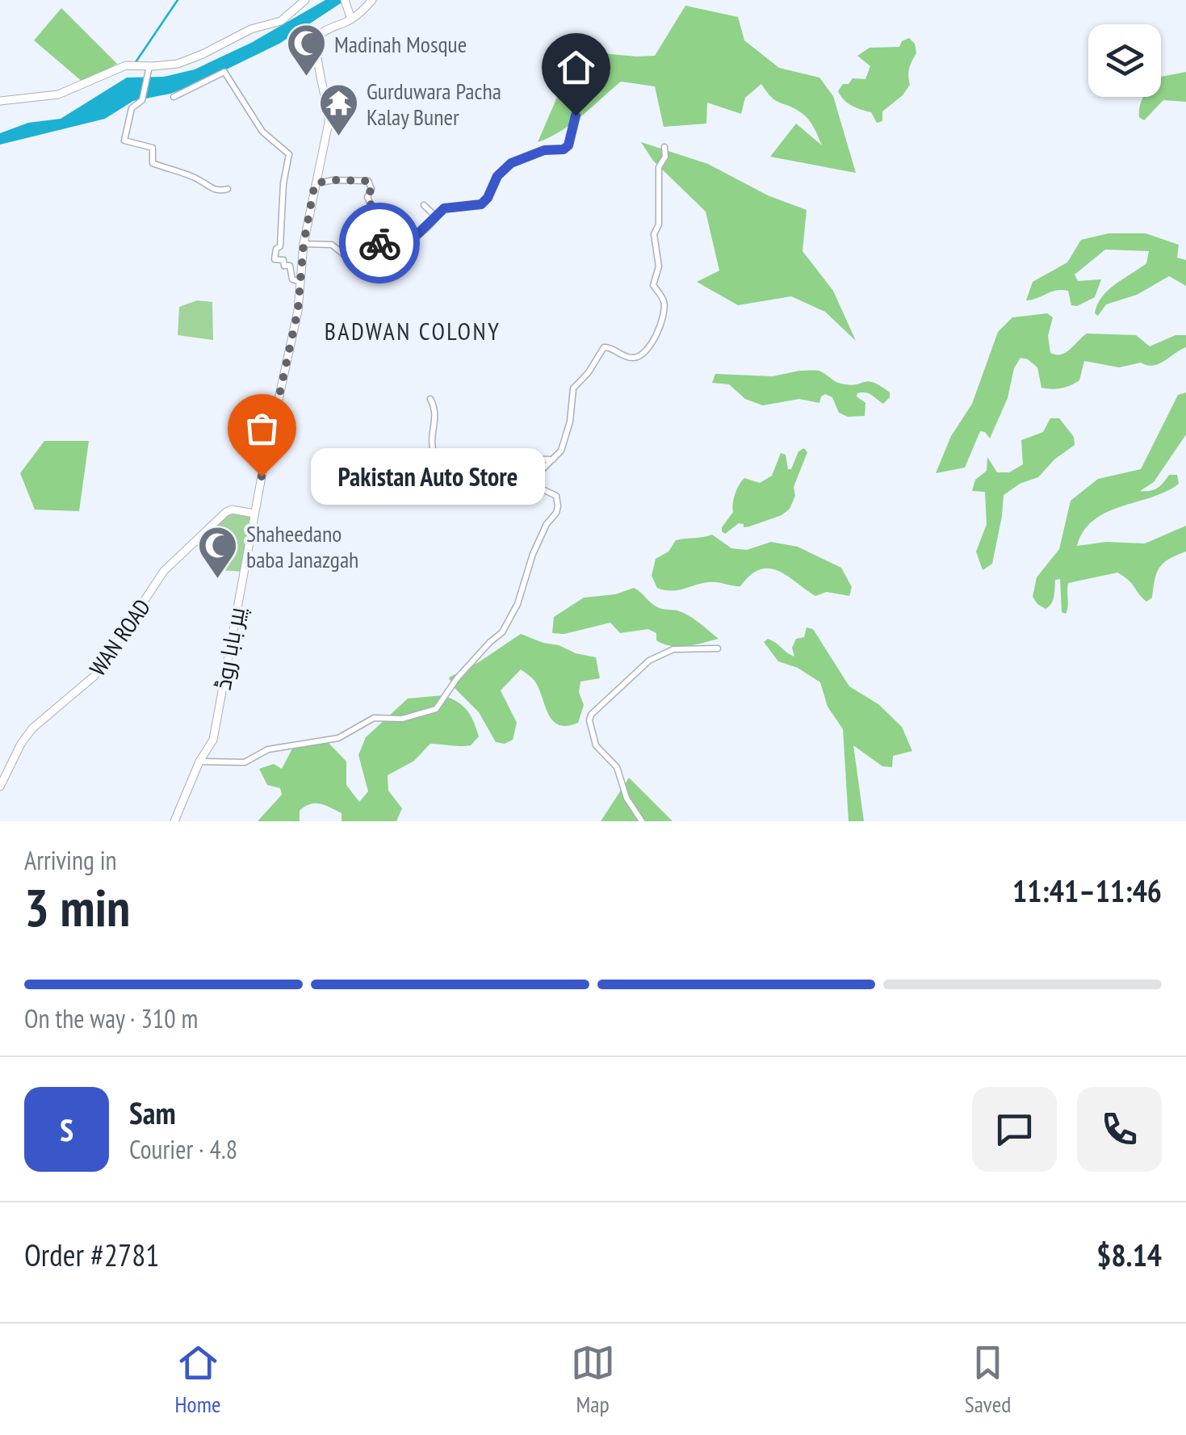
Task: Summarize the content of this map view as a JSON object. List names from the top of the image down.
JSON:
{
  "streets": {
    "main road": ["WAN ROAD", "پیر بابا روڈ"]
  },
  "crossings": [
    ["WAN ROAD", "پیر بابا روڈ"]
  ],
  "districts": ["BADWAN COLONY"],
  "places": {
    "mosque": ["Madinah Mosque", "Shaheedano baba Janazgah"],
    "temple": ["Gurduwara Pacha Kalay Buner"],
    "other": ["Pakistan Auto Store"]
  },
  "page": {
    "bubble": "Pakistan Auto Store",
    "heading": ["3 min", "Arriving in", "11:41–11:46"],
    "panel": [
      "Sam",
      "Courier · 4.8",
      "Order #2781",
      "$8.14"
    ],
    "bar": "On the way · 310 m",
    "round": "S",
    "tabs": ["Home", "Map", "Saved"]
  }
}
